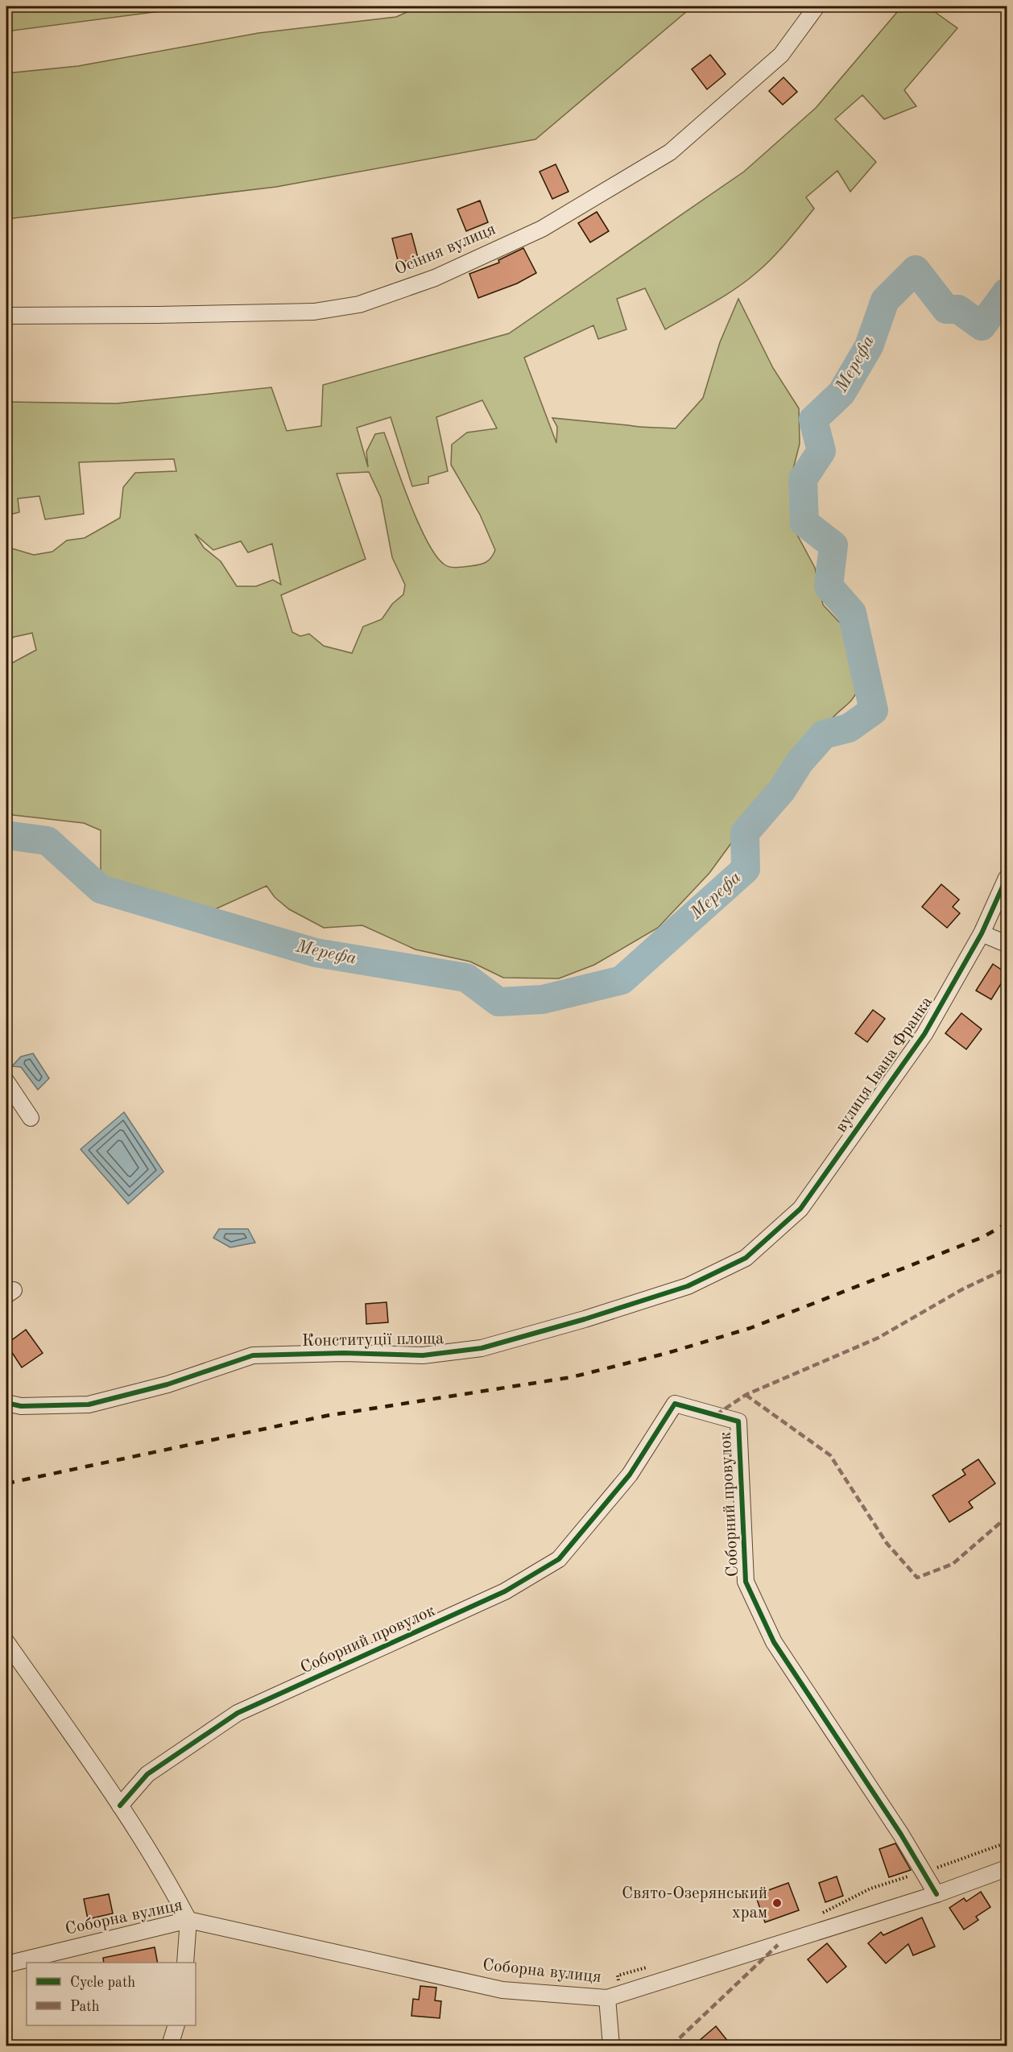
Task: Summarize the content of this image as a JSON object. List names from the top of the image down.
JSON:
{
  "streets": {
    "street": [
      "Осіння вулиця",
      "вулиця Івана Франка",
      "Конституції площа",
      "Соборний провулок",
      "Соборна вулиця"
    ]
  },
  "crossings": [
    ["вулиця Івана Франка", "Конституції площа"],
    ["Соборний провулок", "Соборна вулиця"]
  ],
  "water": ["Мерефа"],
  "places": ["Свято-Озерянський храм"],
  "legend": ["Cycle path", "Path"]
}
